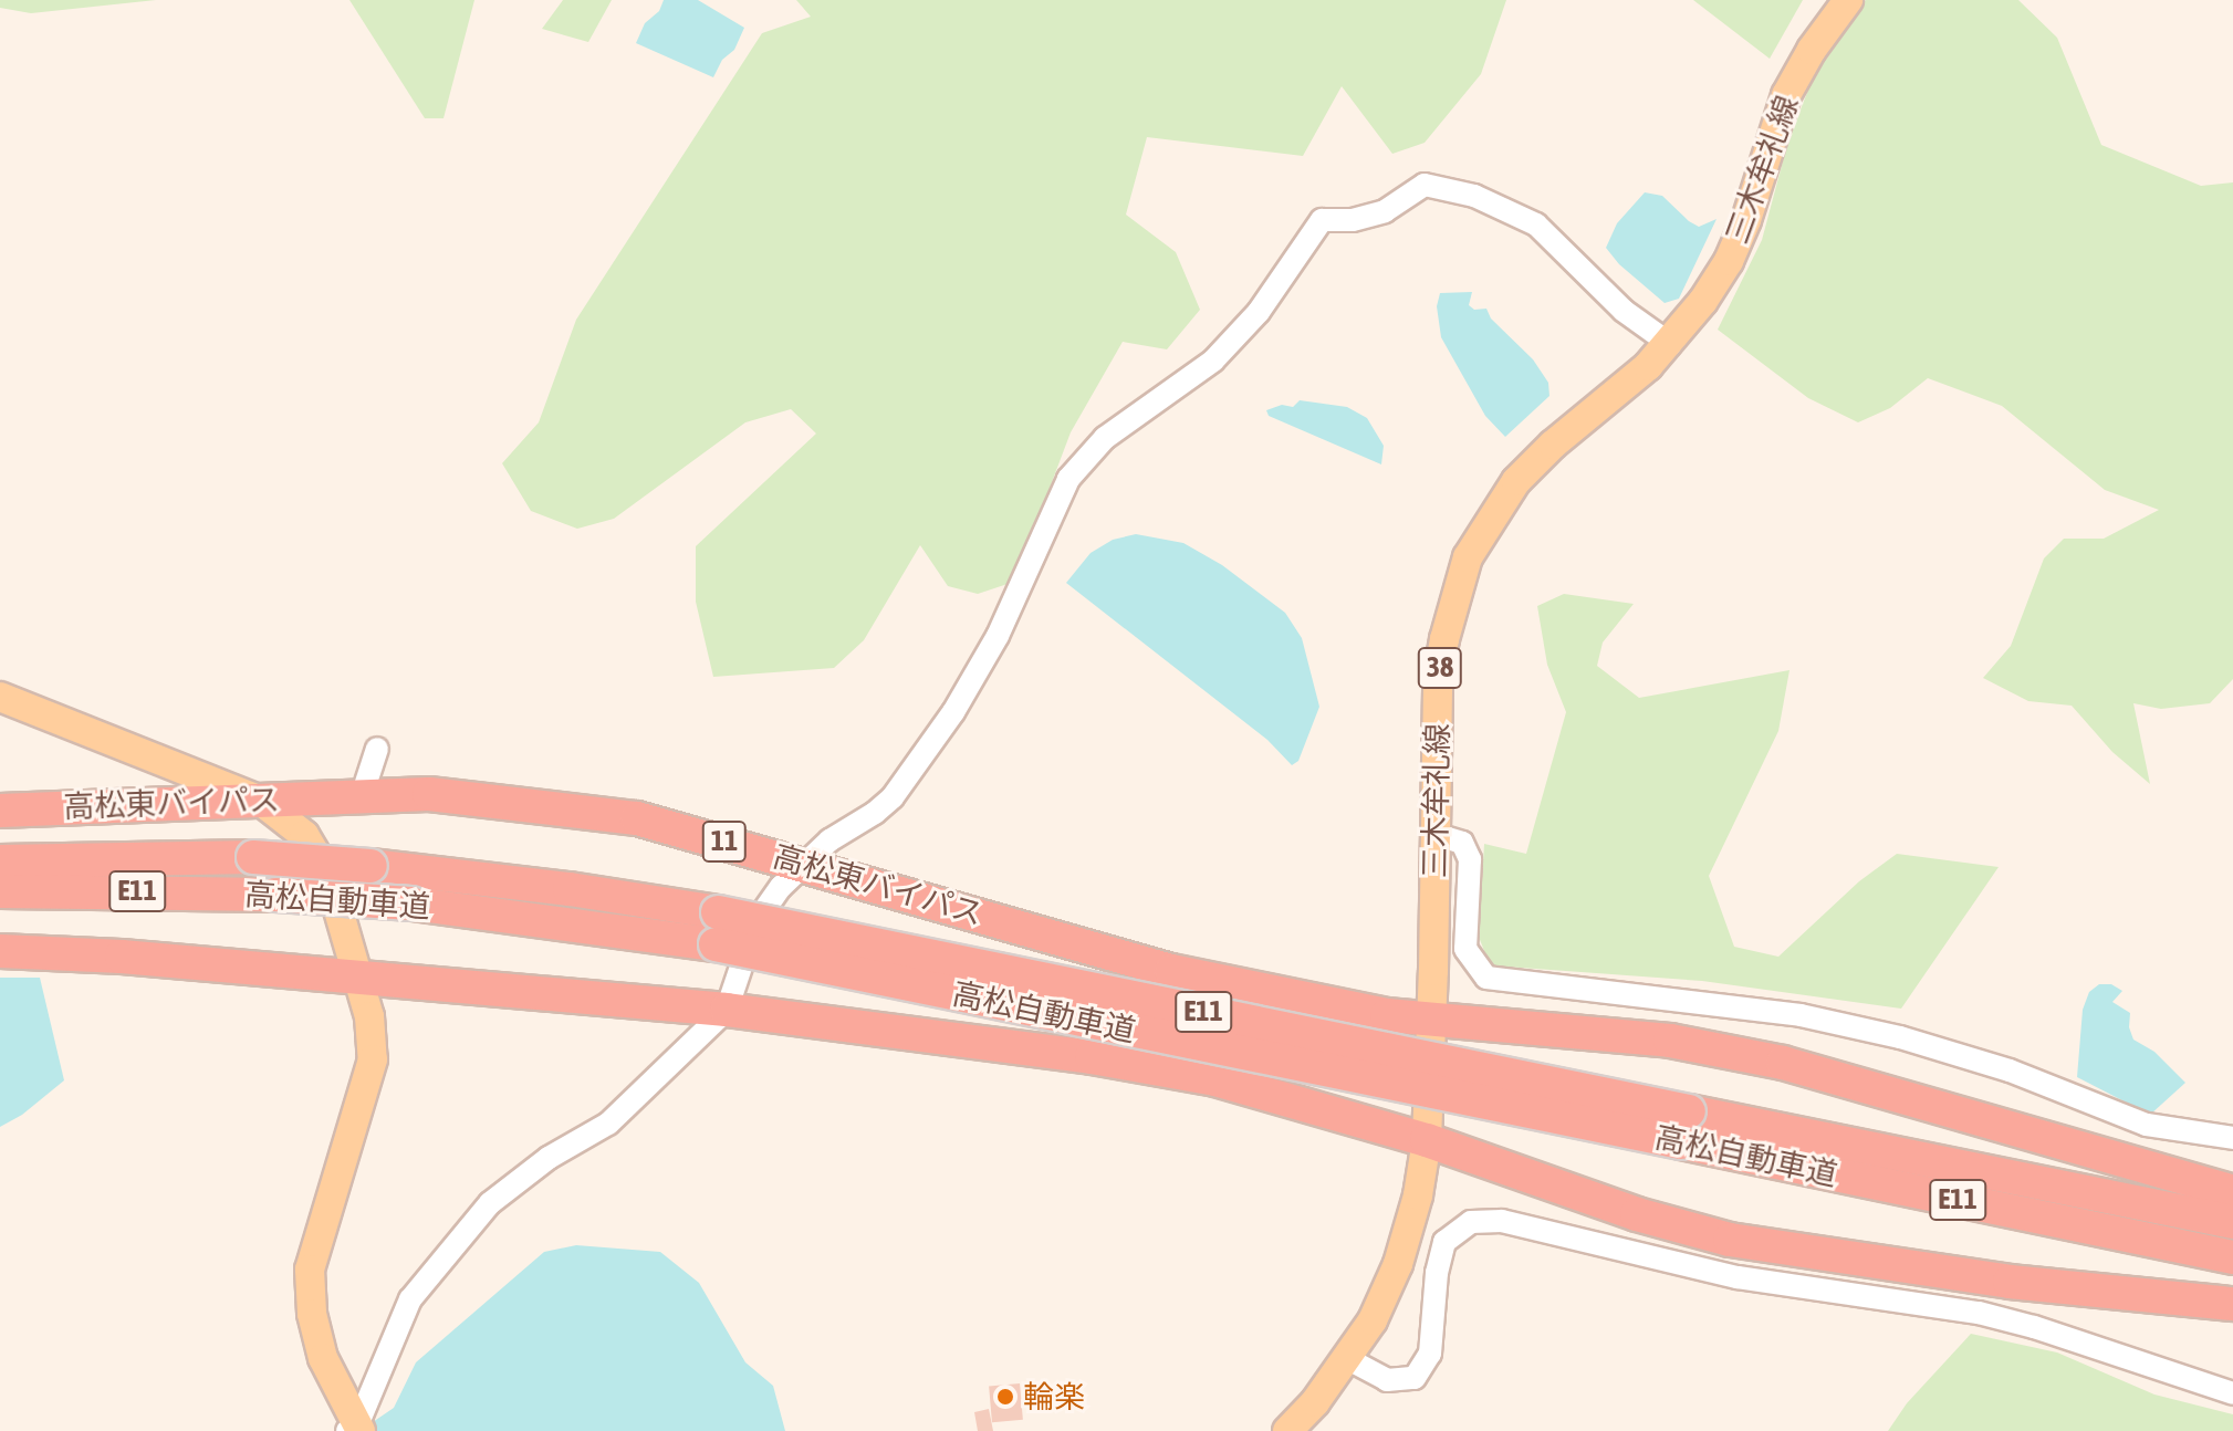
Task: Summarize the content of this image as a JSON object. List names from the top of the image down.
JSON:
{
  "streets": {
    "highway": [
      "高松東バイパス",
      "11",
      "E11",
      "高松自動車道"
    ],
    "main road": ["三木牟礼線", "38"]
  },
  "crossings": [
    ["三木牟礼線", "高松東バイパス"]
  ],
  "places": ["輪楽"]
}
